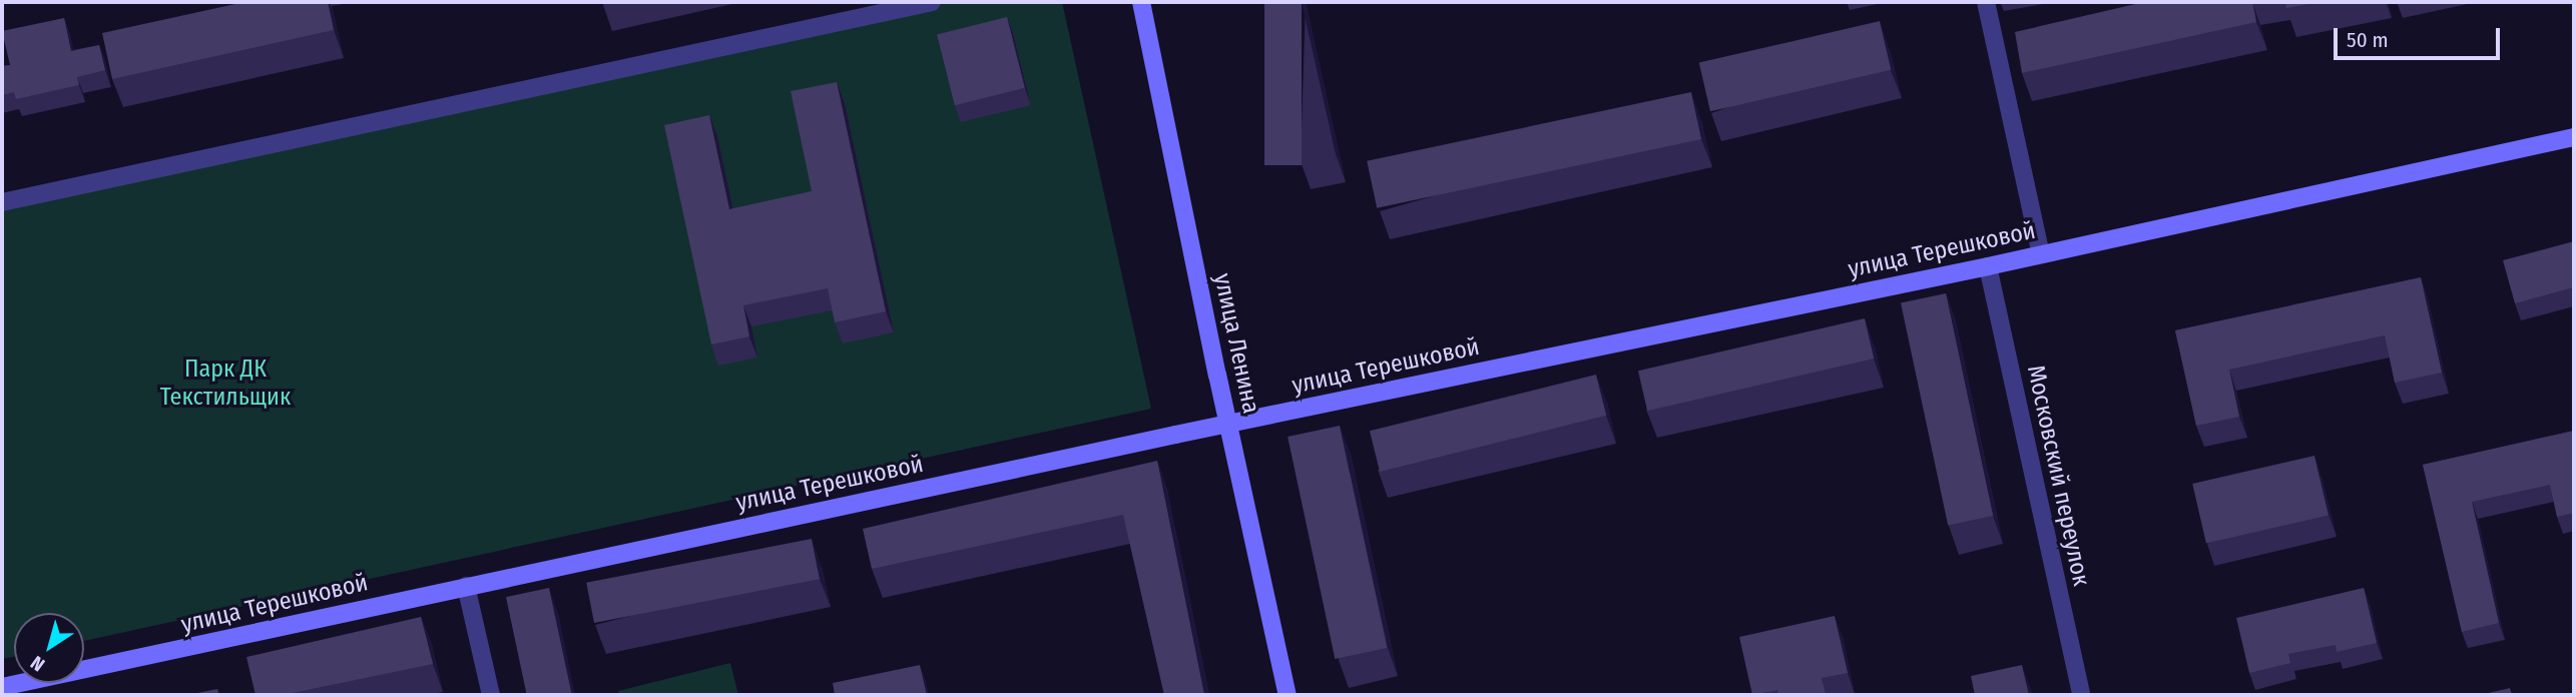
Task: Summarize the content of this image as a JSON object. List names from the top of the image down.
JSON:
{
  "streets": {
    "street": ["улица Терешковой", "улица Ленина", "Московский переулок"]
  },
  "crossings": [
    ["улица Терешковой", "улица Ленина"],
    ["улица Терешковой", "Московский переулок"]
  ],
  "parks": ["Парк ДК Текстильщик"],
  "scale_bar": "50 m",
  "north": "bottom left"
}
